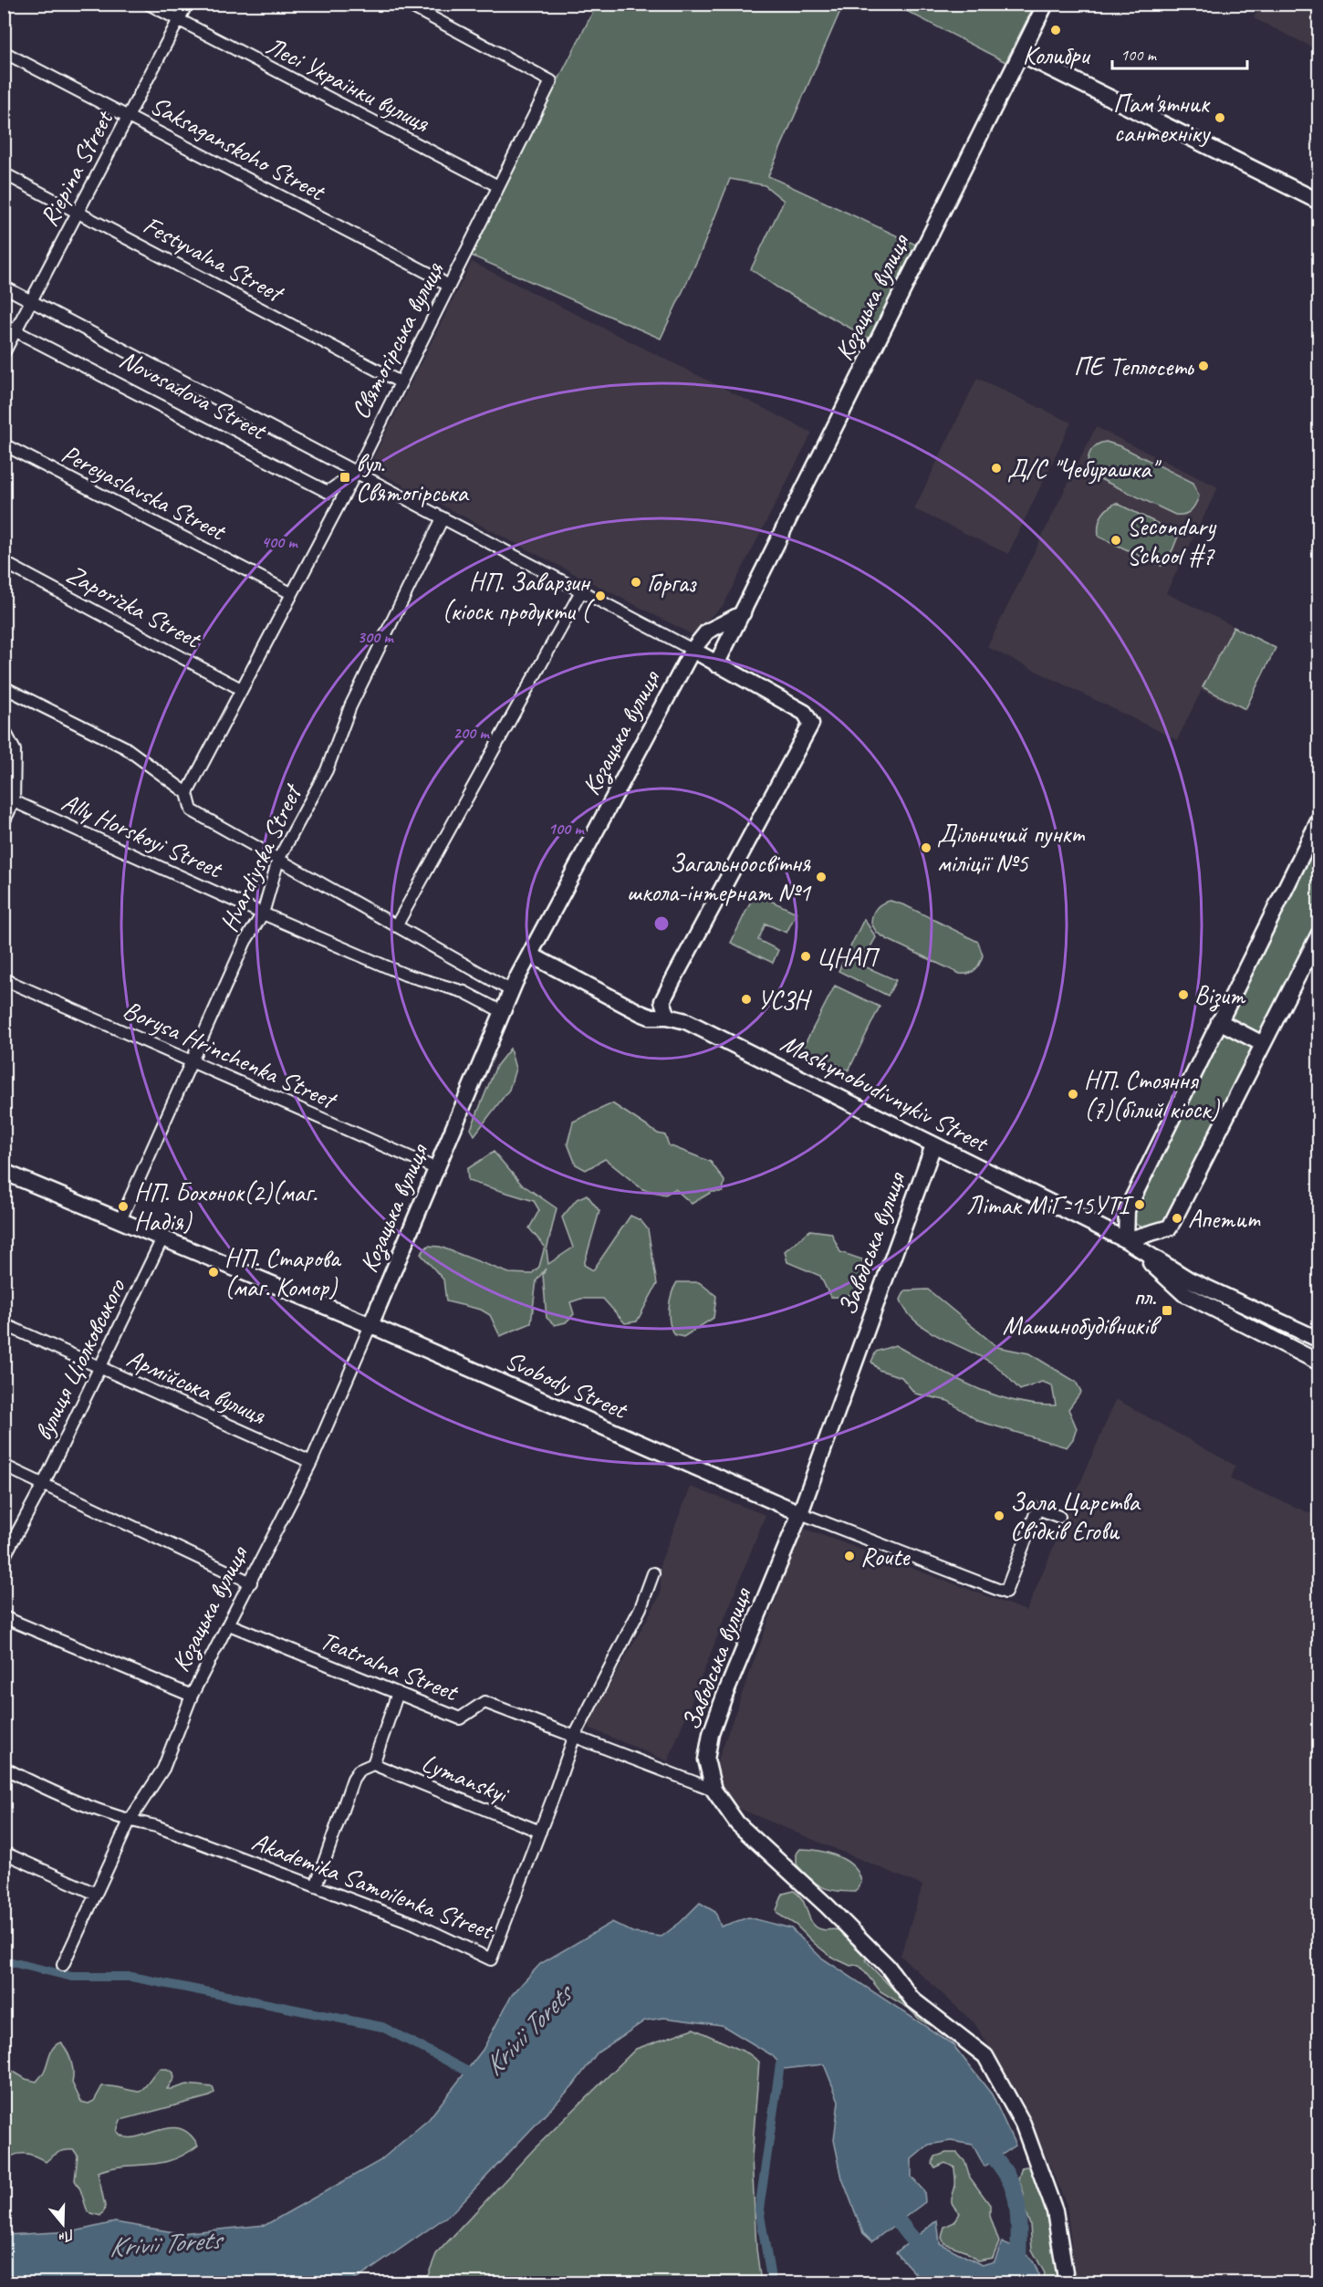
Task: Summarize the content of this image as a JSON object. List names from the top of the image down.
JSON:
{
  "streets": {
    "street": [
      "Лесі Українки вулиця",
      "Saksaganskoho Street",
      "Riepina Street",
      "Festyvalna Street",
      "Козацька вулиця",
      "Святогірська вулиця",
      "Novosadova Street",
      "Pereyaslavska Street",
      "Zaporizka Street",
      "Ally Horskoyi Street",
      "Hvardiyska Street",
      "Borysa Hrinchenka Street",
      "Mashynobudivnykiv Street",
      "Заводська вулиця",
      "вулиця Ціолковського",
      "Svobody Street",
      "Армійська вулиця",
      "Teatralna Street",
      "Lymanskyi",
      "Akademika Samoilenka Street"
    ]
  },
  "crossings": [
    ["Лесі Українки вулиця", "Riepina Street"],
    ["Лесі Українки вулиця", "Святогірська вулиця"],
    ["Saksaganskoho Street", "Riepina Street"],
    ["Saksaganskoho Street", "Святогірська вулиця"],
    ["Riepina Street", "Festyvalna Street"],
    ["Riepina Street", "Novosadova Street"],
    ["Festyvalna Street", "Святогірська вулиця"],
    ["Козацька вулиця", "Novosadova Street"],
    ["Козацька вулиця", "Ally Horskoyi Street"],
    ["Козацька вулиця", "Borysa Hrinchenka Street"],
    ["Козацька вулиця", "Mashynobudivnykiv Street"],
    ["Козацька вулиця", "Svobody Street"],
    ["Козацька вулиця", "Армійська вулиця"],
    ["Козацька вулиця", "Teatralna Street"],
    ["Козацька вулиця", "Akademika Samoilenka Street"],
    ["Святогірська вулиця", "Novosadova Street"],
    ["Святогірська вулиця", "Pereyaslavska Street"],
    ["Святогірська вулиця", "Zaporizka Street"],
    ["Святогірська вулиця", "Ally Horskoyi Street"],
    ["Novosadova Street", "Hvardiyska Street"],
    ["Novosadova Street", "Mashynobudivnykiv Street"],
    ["Ally Horskoyi Street", "Hvardiyska Street"],
    ["Hvardiyska Street", "Borysa Hrinchenka Street"],
    ["Hvardiyska Street", "Svobody Street"],
    ["Mashynobudivnykiv Street", "Заводська вулиця"],
    ["Заводська вулиця", "Svobody Street"],
    ["Заводська вулиця", "Teatralna Street"],
    ["вулиця Ціолковського", "Svobody Street"],
    ["вулиця Ціолковського", "Армійська вулиця"],
    ["Teatralna Street", "Akademika Samoilenka Street"],
    ["Lymanskyi", "Akademika Samoilenka Street"]
  ],
  "water": ["Krivii Torets"],
  "places": {
    "other": [
      "Колибри",
      "Пам'ятник сантехніку",
      "ПЕ Теплосеть",
      "Д/С \"Чебурашка\"",
      "Secondary School #7",
      "Горгаз",
      "НП. Заварзин (кіоск продукти (",
      "Дільничий пункт міліції №5",
      "Загальноосвітня школа-інтернат №1",
      "ЦНАП",
      "Візит",
      "УСЗН",
      "НП. Стояння (7)(білий кіоск)",
      "Літак МіГ-15УТІ",
      "НП. Бохонок(2)(маг. Надія)",
      "Апетит",
      "НП. Старова (маг. Комор)",
      "Зала Царства Свідків Єгови",
      "Route"
    ],
    "transit": ["вул. Святогірська", "пл. Машинобудівників"]
  },
  "scale_bar": "100 m",
  "north": "bottom",
  "rings": [
    "400 m",
    "300 m",
    "200 m",
    "100 m"
  ]
}
